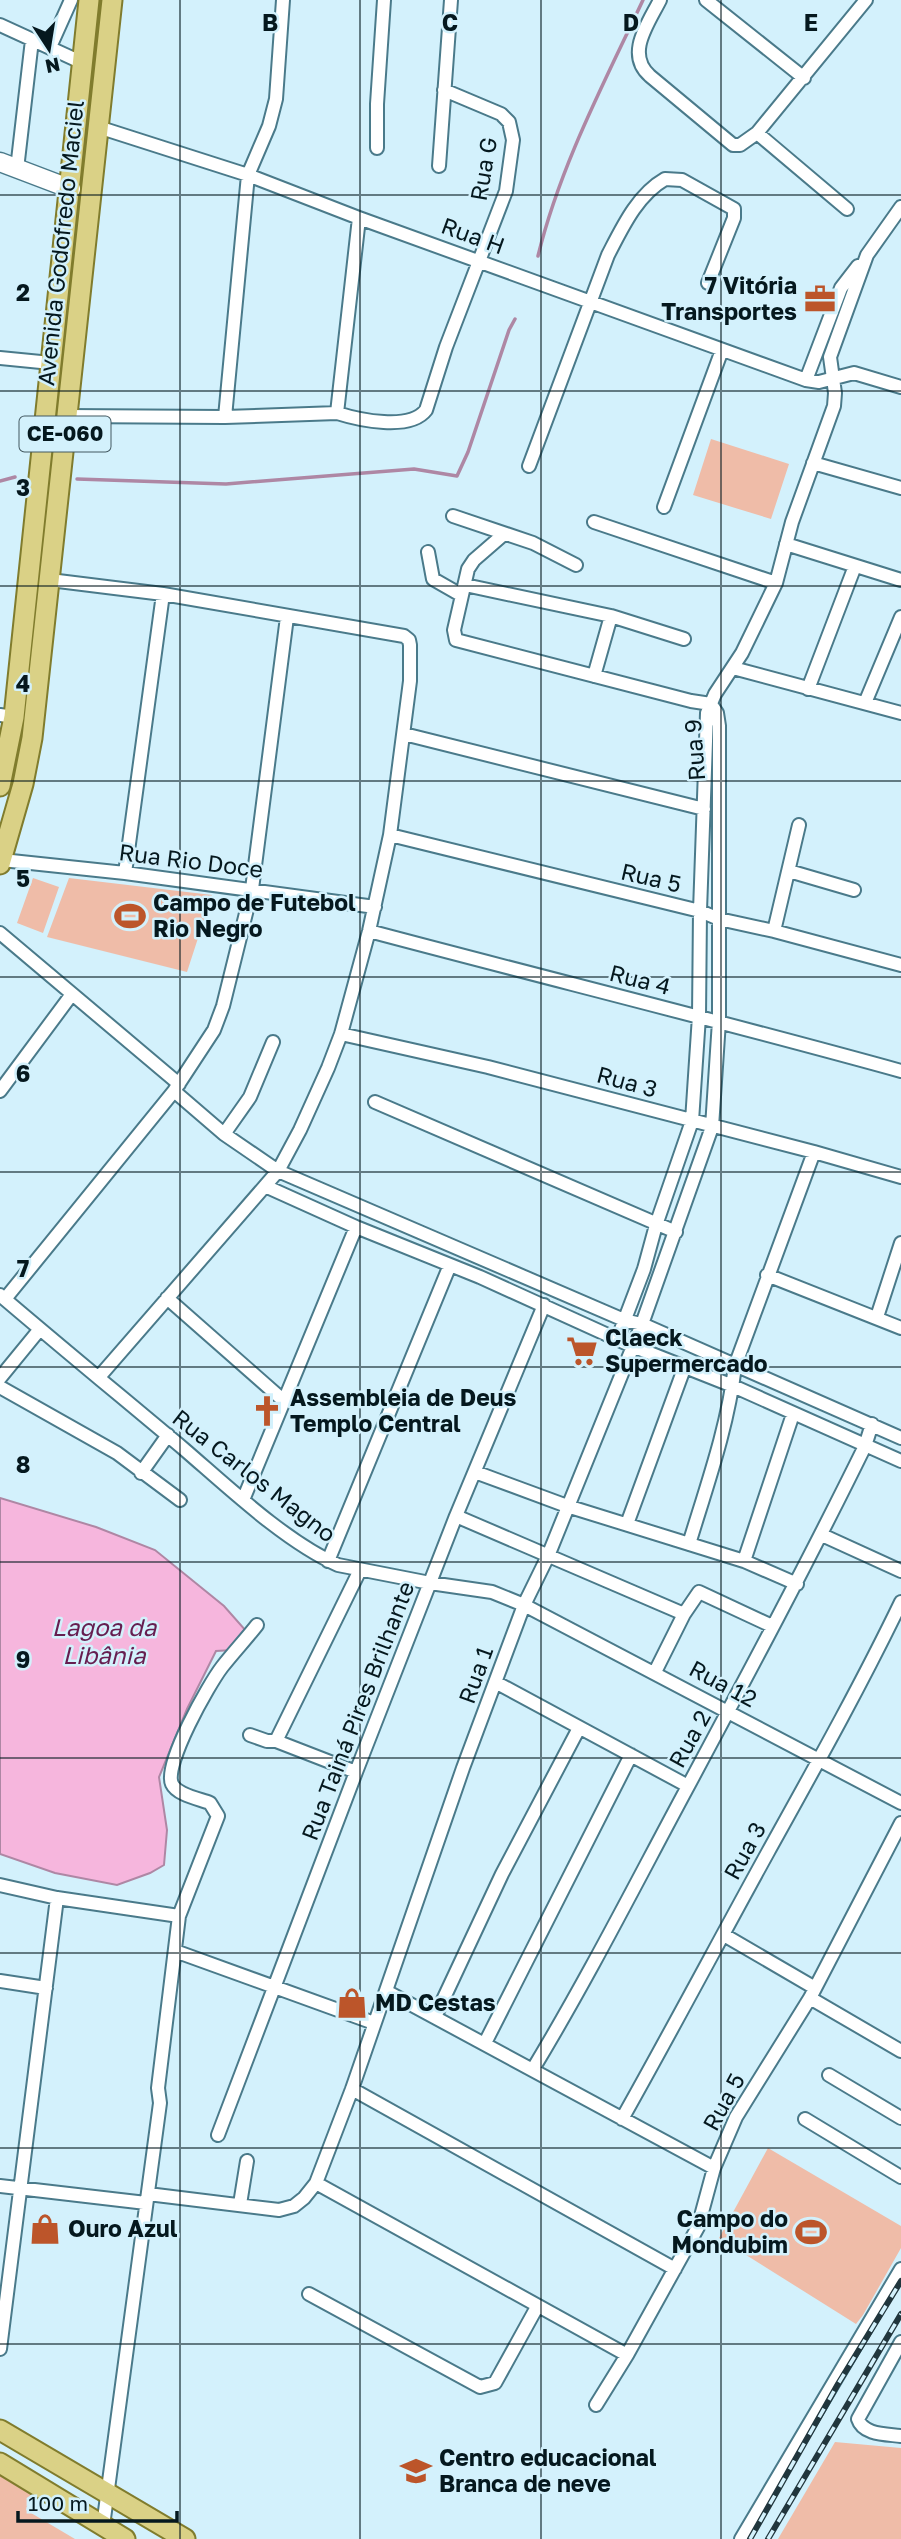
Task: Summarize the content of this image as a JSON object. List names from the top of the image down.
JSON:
{
  "streets": {
    "main road": ["Avenida Godofredo Maciel", "CE-060"],
    "street": [
      "Rua G",
      "Rua H",
      "Rua 9",
      "Rua Rio Doce",
      "Rua 5",
      "Rua 4",
      "Rua 3",
      "Rua Carlos Magno",
      "Rua 1",
      "Rua 12",
      "Rua Tainá Pires Brilhante",
      "Rua 2"
    ]
  },
  "crossings": [
    ["Rua G", "Rua H"],
    ["Rua H", "Avenida Godofredo Maciel"],
    ["Avenida Godofredo Maciel", "Rua Rio Doce"],
    ["Rua 9", "Rua 5"],
    ["Rua 9", "Rua 4"],
    ["Rua 9", "Rua 3"],
    ["Rua 9", "Rua 1"],
    ["Rua 3", "Rua 12"],
    ["Rua Carlos Magno", "Rua 1"],
    ["Rua Carlos Magno", "Rua 12"],
    ["Rua Carlos Magno", "Rua Tainá Pires Brilhante"],
    ["Rua 1", "Rua 12"],
    ["Rua 12", "Rua 2"]
  ],
  "water": ["Lagoa da Libânia"],
  "places": {
    "office": ["7 Vitória Transportes"],
    "sports": ["Campo de Futebol Rio Negro", "Campo do Mondubim"],
    "supermarket": ["Claeck Supermercado"],
    "church": ["Assembleia de Deus Templo Central"],
    "shop": ["MD Cestas", "Ouro Azul"],
    "school or university": ["Centro educacional Branca de neve"]
  },
  "scale_bar": "100 m",
  "north": "bottom",
  "grid": {
    "columns": [
      "B",
      "C",
      "D",
      "E"
    ],
    "rows": [
      "2",
      "3",
      "4",
      "5",
      "6",
      "7",
      "8",
      "9"
    ]
  }
}
